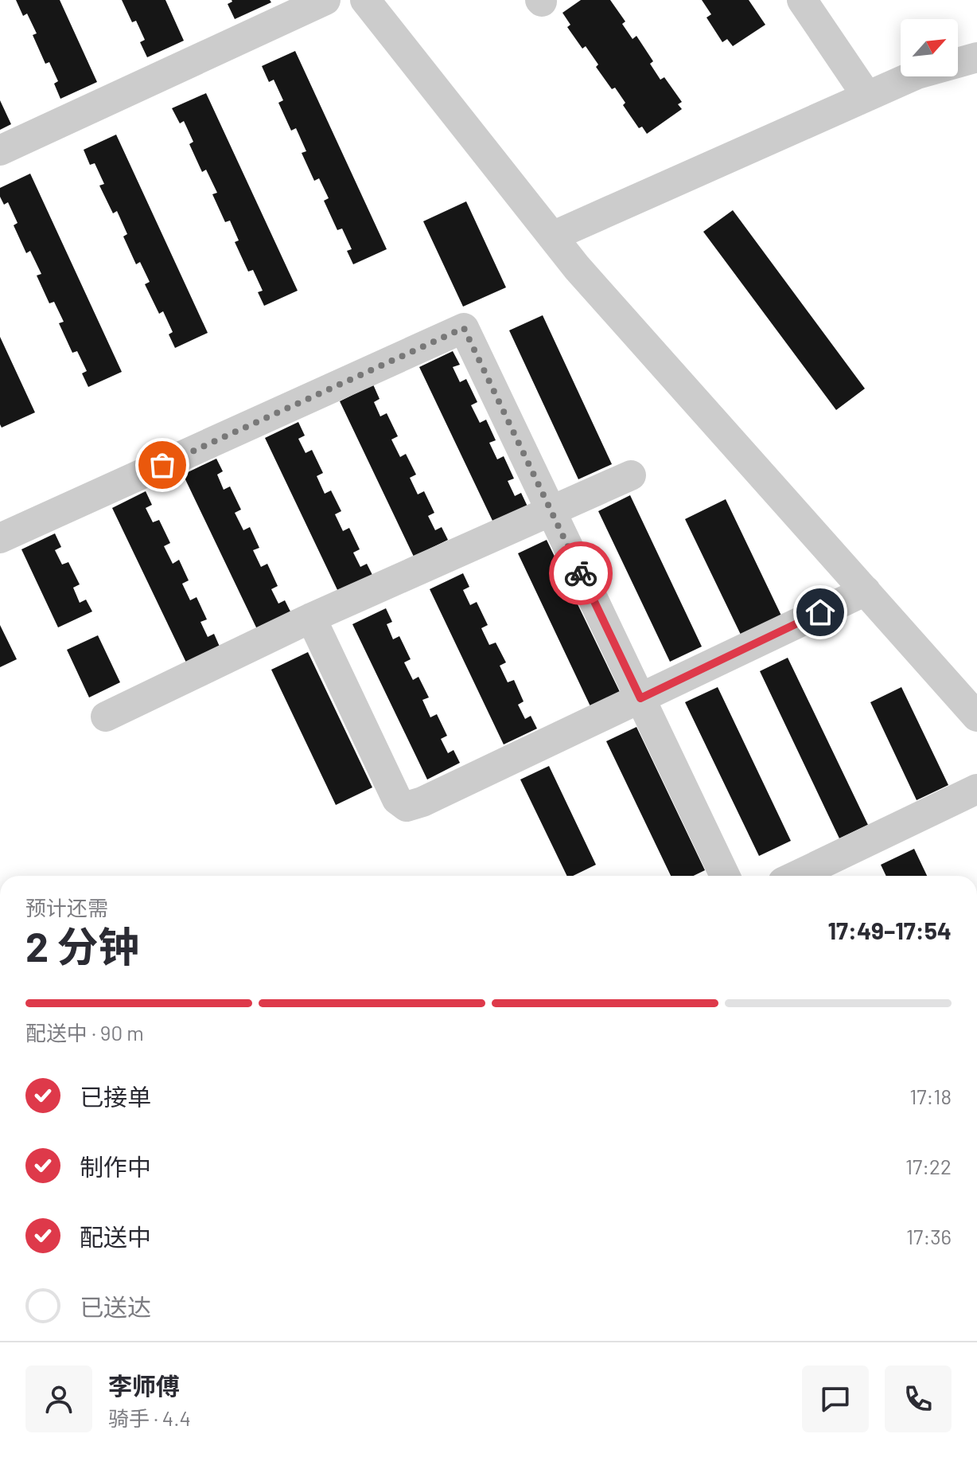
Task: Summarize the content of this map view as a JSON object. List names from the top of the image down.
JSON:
{
  "north": "top right",
  "page": {
    "heading": ["2 分钟", "预计还需", "17:49–17:54"],
    "panel": ["李师傅", "骑手 · 4.4"],
    "bar": "配送中 · 90 m",
    "list": [
      ["已接单", "17:18"],
      ["制作中", "17:22"],
      ["配送中", "17:36"],
      "已送达"
    ]
  }
}
